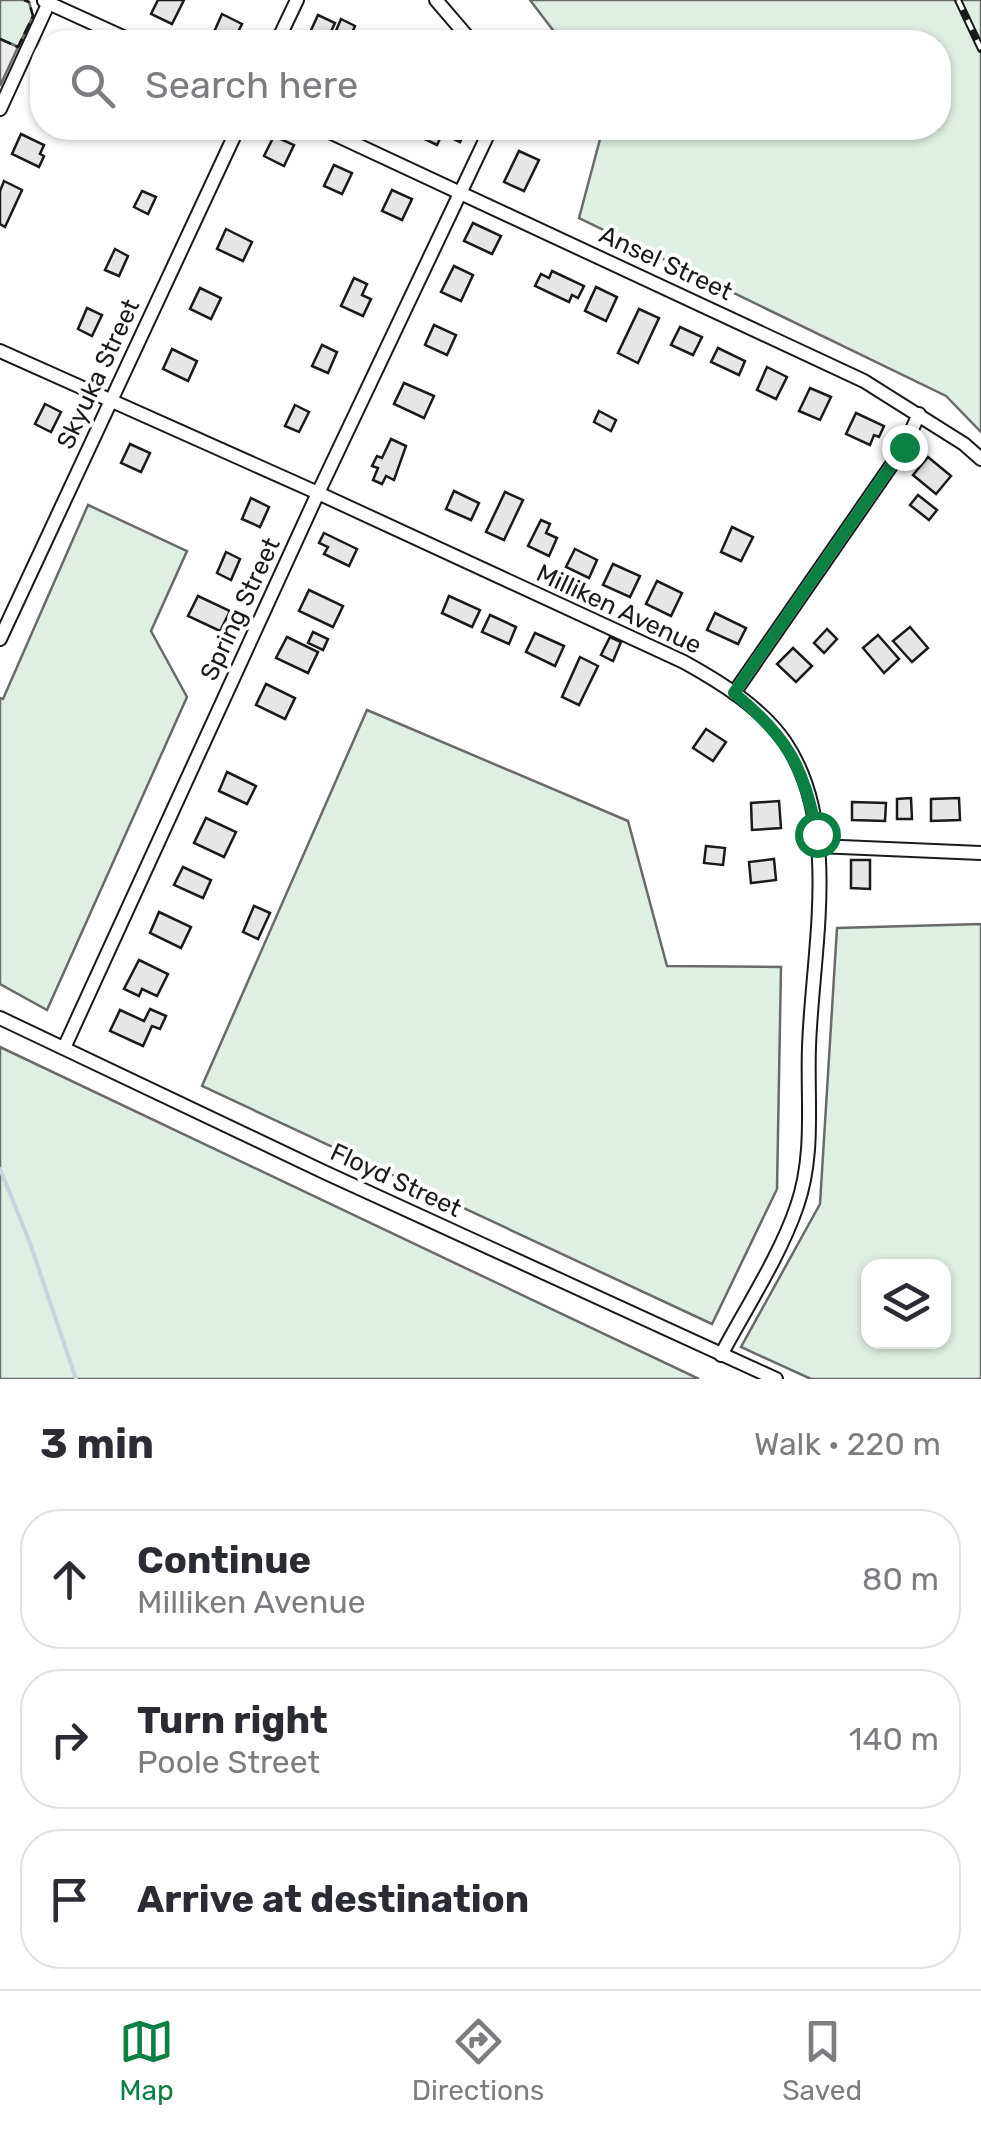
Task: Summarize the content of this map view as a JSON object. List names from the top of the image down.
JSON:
{
  "streets": {
    "street": [
      "Ansel Street",
      "Skyuka Street",
      "Spring Street",
      "Milliken Avenue",
      "Floyd Street"
    ]
  },
  "crossings": [
    ["Ansel Street", "Spring Street"],
    ["Skyuka Street", "Milliken Avenue"],
    ["Spring Street", "Milliken Avenue"],
    ["Spring Street", "Floyd Street"],
    ["Milliken Avenue", "Floyd Street"]
  ],
  "page": {
    "search": "Search here",
    "heading": ["3 min", "Walk · 220 m"],
    "list": [
      ["Continue", "Milliken Avenue", "80 m"],
      ["Turn right", "Poole Street", "140 m"],
      "Arrive at destination"
    ],
    "nav": ["Map", "Directions", "Saved"]
  }
}
